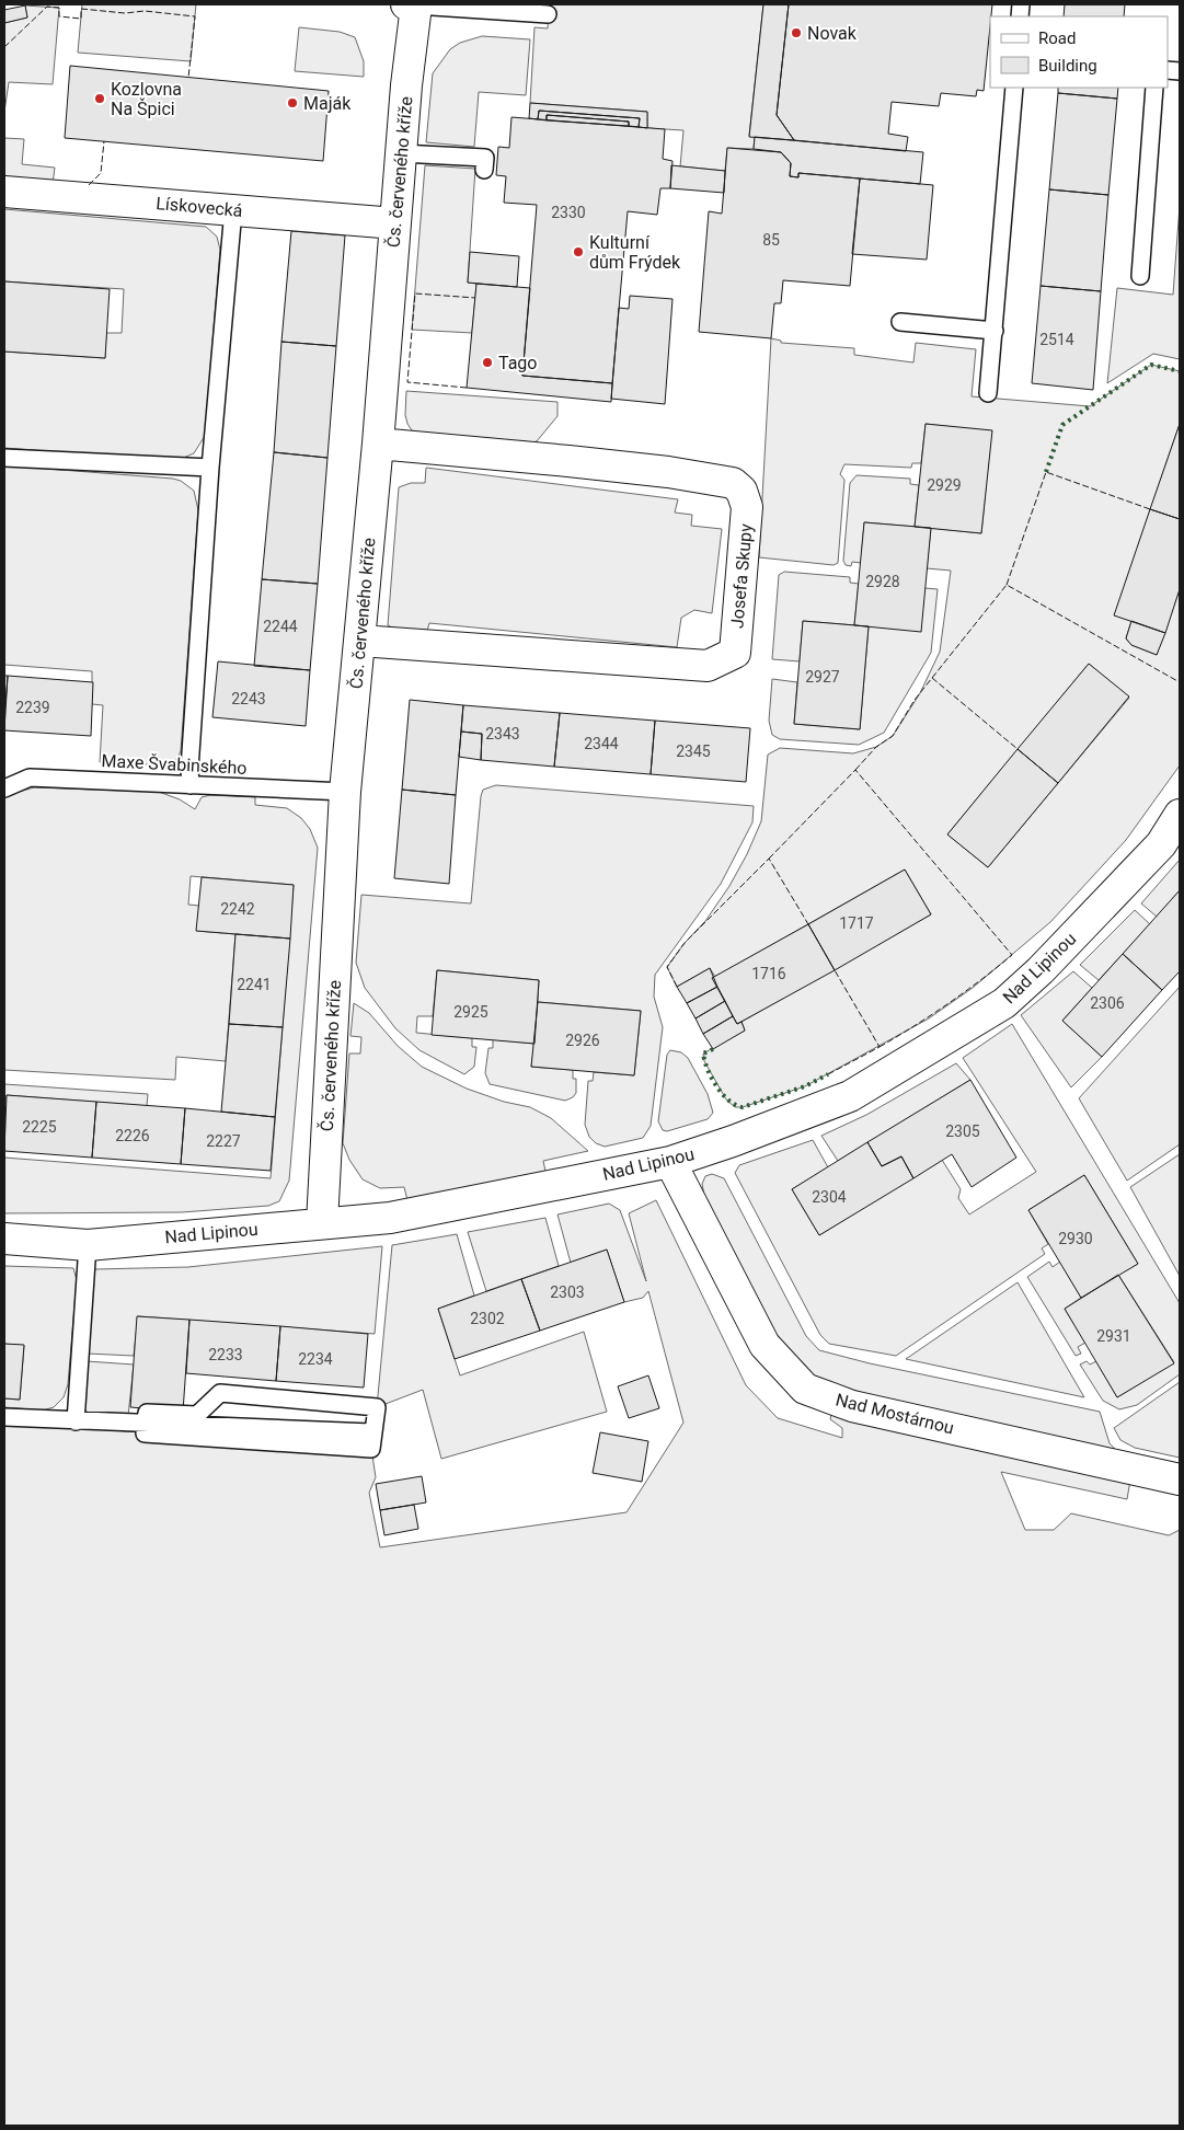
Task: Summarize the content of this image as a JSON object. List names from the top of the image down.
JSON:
{
  "streets": {
    "street": [
      "Čs. červeného kříže",
      "Lískovecká",
      "Josefa Skupy",
      "Nad Lipinou",
      "Nad Mostárnou"
    ],
    "lane": ["Maxe Švabinského"]
  },
  "crossings": [
    ["Čs. červeného kříže", "Lískovecká"],
    ["Čs. červeného kříže", "Josefa Skupy"],
    ["Čs. červeného kříže", "Maxe Švabinského"],
    ["Čs. červeného kříže", "Nad Lipinou"],
    ["Nad Lipinou", "Nad Mostárnou"]
  ],
  "places": [
    "Novak",
    "Kozlovna Na Špici",
    "Maják",
    "Kulturní dům Frýdek",
    "Tago"
  ],
  "house_numbers": [
    "2330",
    "85",
    "2514",
    "2929",
    "2928",
    "2244",
    "2927",
    "2243",
    "2239",
    "2343",
    "2344",
    "2345",
    "2242",
    "1717",
    "1716",
    "2241",
    "2306",
    "2925",
    "2926",
    "2225",
    "2305",
    "2226",
    "2227",
    "2304",
    "2930",
    "2303",
    "2302",
    "2931",
    "2233",
    "2234"
  ],
  "legend": ["Road", "Building"]
}
